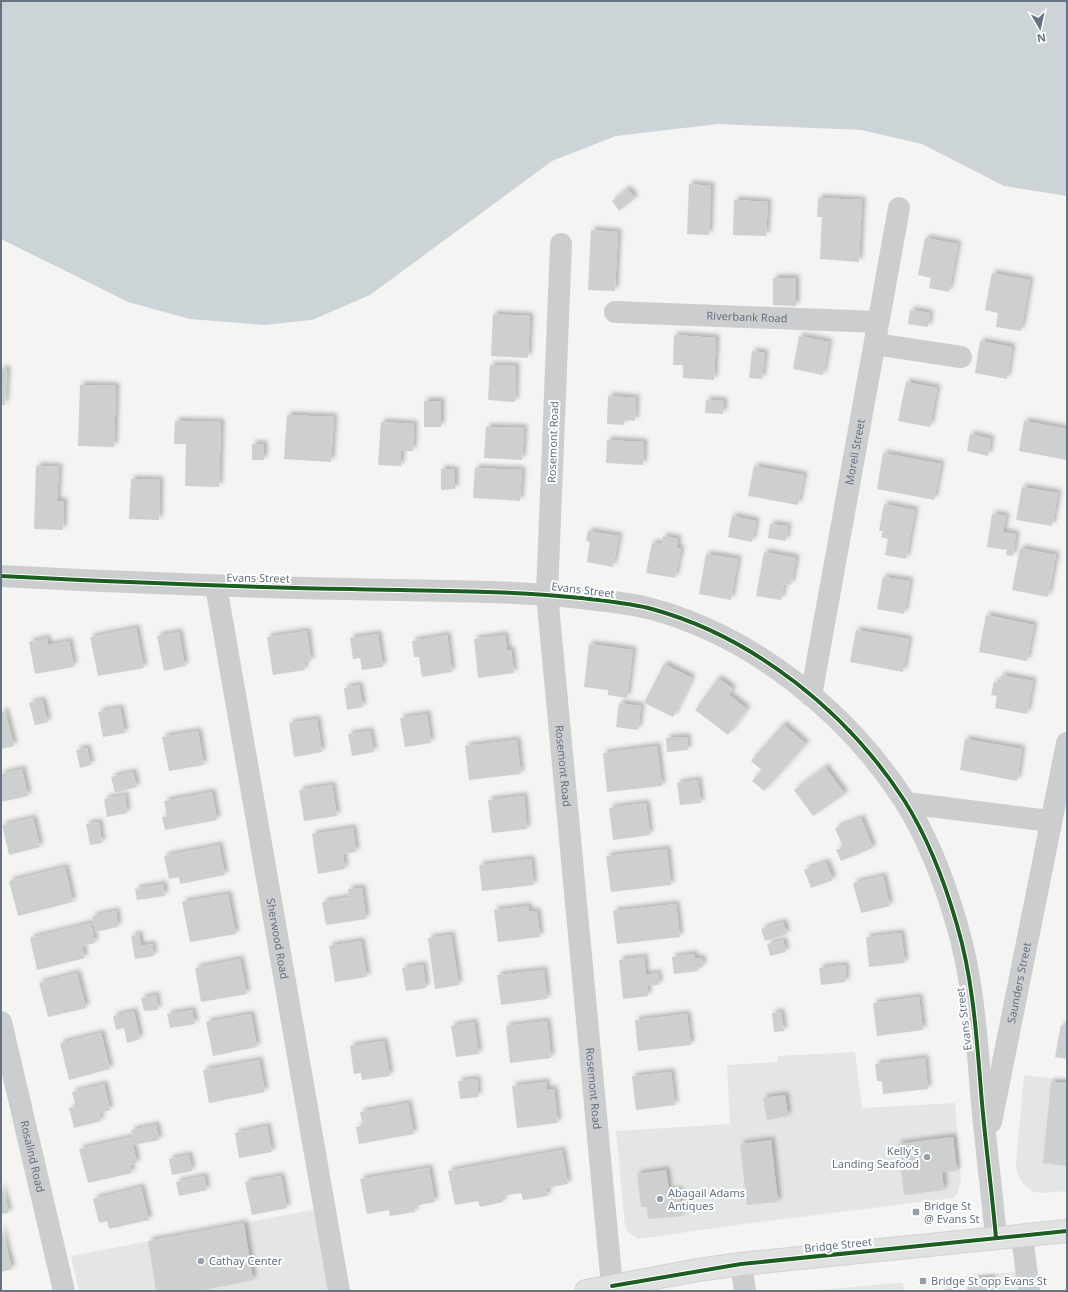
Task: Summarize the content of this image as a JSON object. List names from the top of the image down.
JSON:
{
  "streets": {
    "main road": ["Bridge Street"],
    "street": [
      "Riverbank Road",
      "Rosemont Road",
      "Morell Street",
      "Evans Street",
      "Sherwood Road",
      "Saunders Street",
      "Rosalind Road"
    ]
  },
  "crossings": [
    ["Riverbank Road", "Morell Street"],
    ["Rosemont Road", "Evans Street"],
    ["Rosemont Road", "Bridge Street"],
    ["Morell Street", "Evans Street"],
    ["Evans Street", "Sherwood Road"],
    ["Evans Street", "Saunders Street"],
    ["Evans Street", "Bridge Street"]
  ],
  "places": {
    "other": ["Kelly's Landing Seafood", "Abagail Adams Antiques", "Cathay Center"],
    "transit": ["Bridge St @ Evans St", "Bridge St opp Evans St"]
  },
  "north": "bottom"
}
